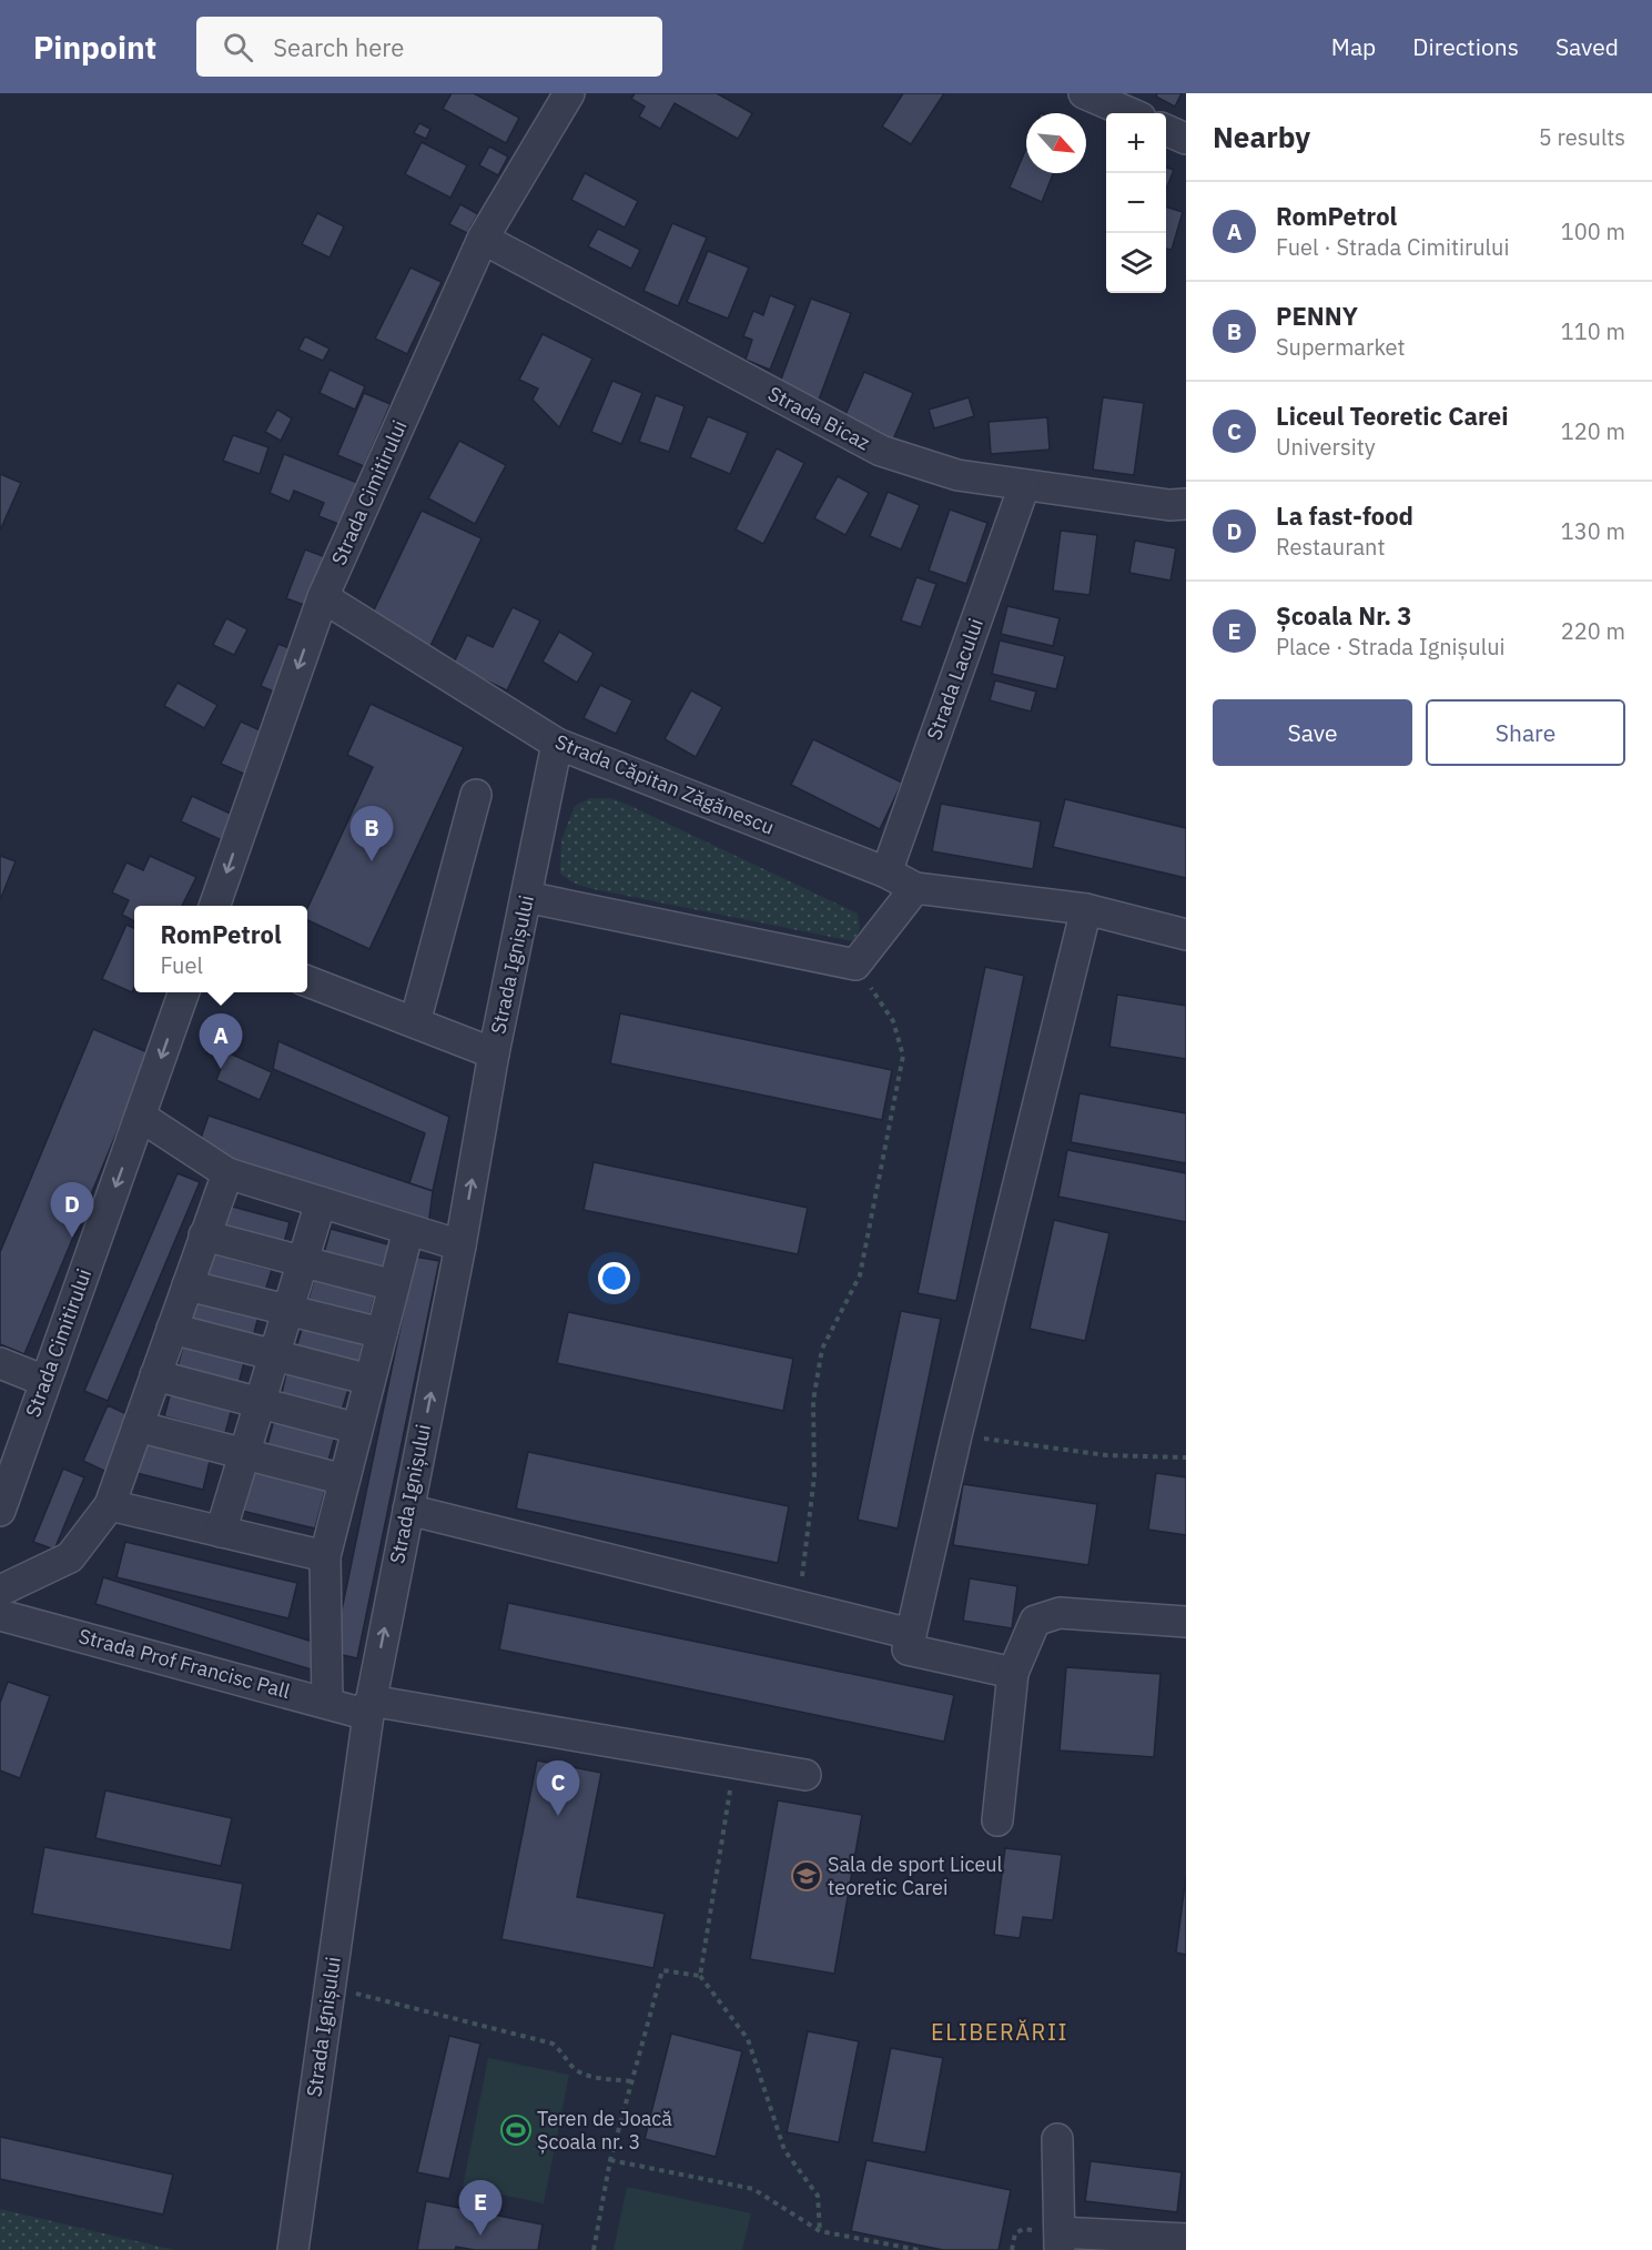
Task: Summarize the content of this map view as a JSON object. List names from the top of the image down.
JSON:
{
  "streets": {
    "street": [
      "Strada Bicaz",
      "Strada Cimitirului",
      "Strada Lacului",
      "Strada Căpitan Zăgănescu",
      "Strada Ignișului",
      "Strada Prof Francisc Pall"
    ]
  },
  "crossings": [
    ["Strada Bicaz", "Strada Cimitirului"],
    ["Strada Bicaz", "Strada Lacului"],
    ["Strada Cimitirului", "Strada Căpitan Zăgănescu"],
    ["Strada Lacului", "Strada Căpitan Zăgănescu"],
    ["Strada Căpitan Zăgănescu", "Strada Ignișului"],
    ["Strada Ignișului", "Strada Prof Francisc Pall"]
  ],
  "districts": ["ELIBERĂRII"],
  "places": {
    "school or university": ["Sala de sport Liceul teoretic Carei"],
    "sports": ["Teren de Joacă Școala nr. 3"]
  },
  "north": "bottom right",
  "page": {
    "header": "Pinpoint",
    "search": "Search here",
    "nav": ["Map", "Directions", "Saved"],
    "heading": ["Nearby", "5 results"],
    "map_buttons": ["+", "−"],
    "list": [
      {
        "mark": "A",
        "name": "RomPetrol",
        "note": "Fuel · Strada Cimitirului",
        "value": "100 m"
      },
      {
        "mark": "B",
        "name": "PENNY",
        "note": "Supermarket",
        "value": "110 m"
      },
      {
        "mark": "C",
        "name": "Liceul Teoretic Carei",
        "note": "University",
        "value": "120 m"
      },
      {
        "mark": "D",
        "name": "La fast-food",
        "note": "Restaurant",
        "value": "130 m"
      },
      {
        "mark": "E",
        "name": "Școala Nr. 3",
        "note": "Place · Strada Ignișului",
        "value": "220 m"
      }
    ],
    "buttons": ["Save", "Share"],
    "pins": [
      "B",
      "A",
      "D",
      "C",
      "E"
    ],
    "popup": ["RomPetrol", "Fuel"]
  }
}
